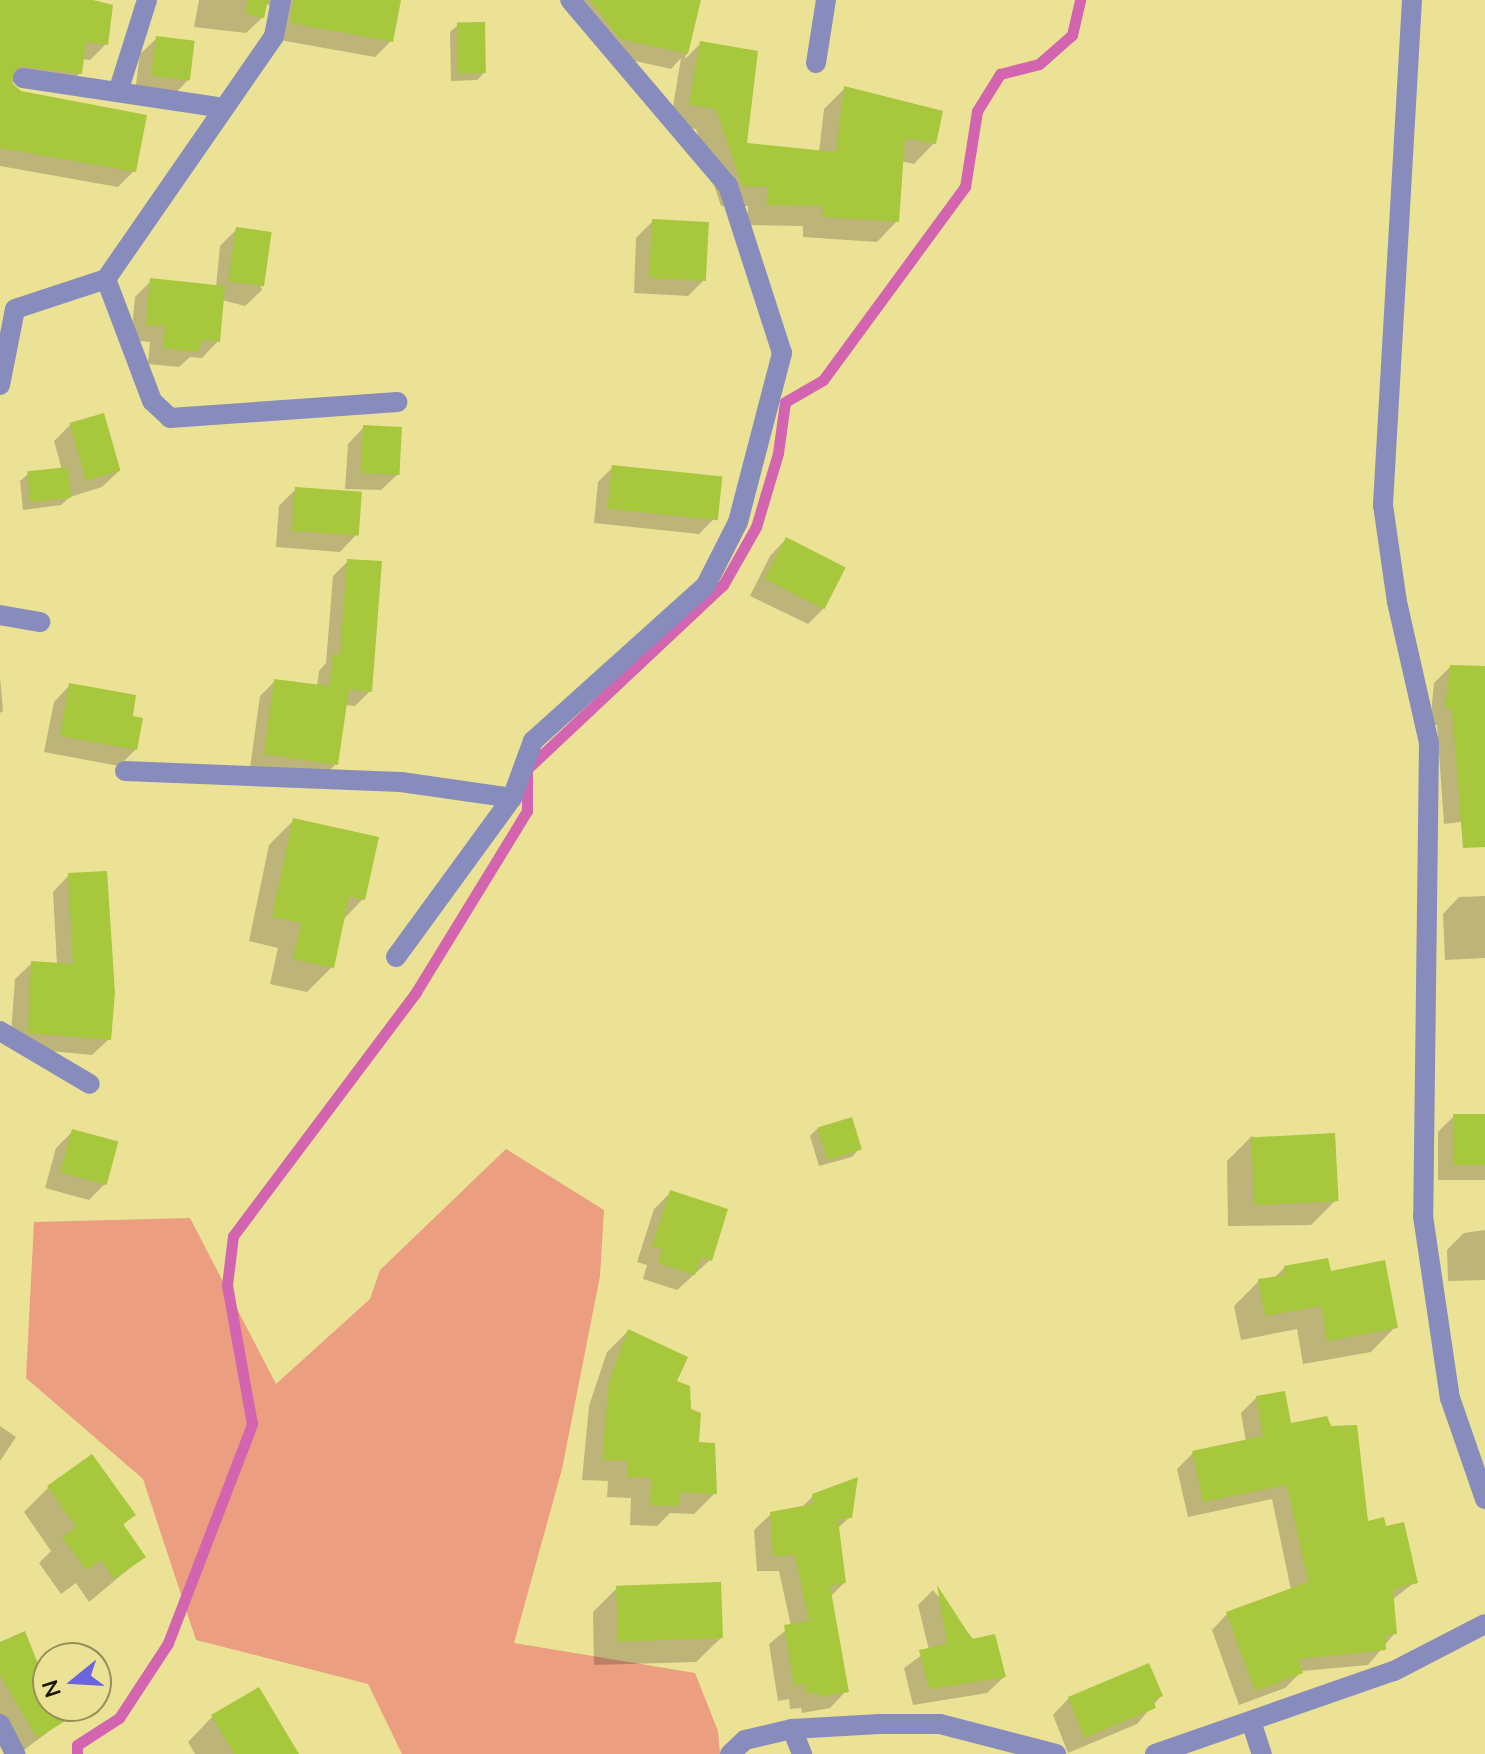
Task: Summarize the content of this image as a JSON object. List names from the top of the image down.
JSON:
{
  "north": "left"
}
